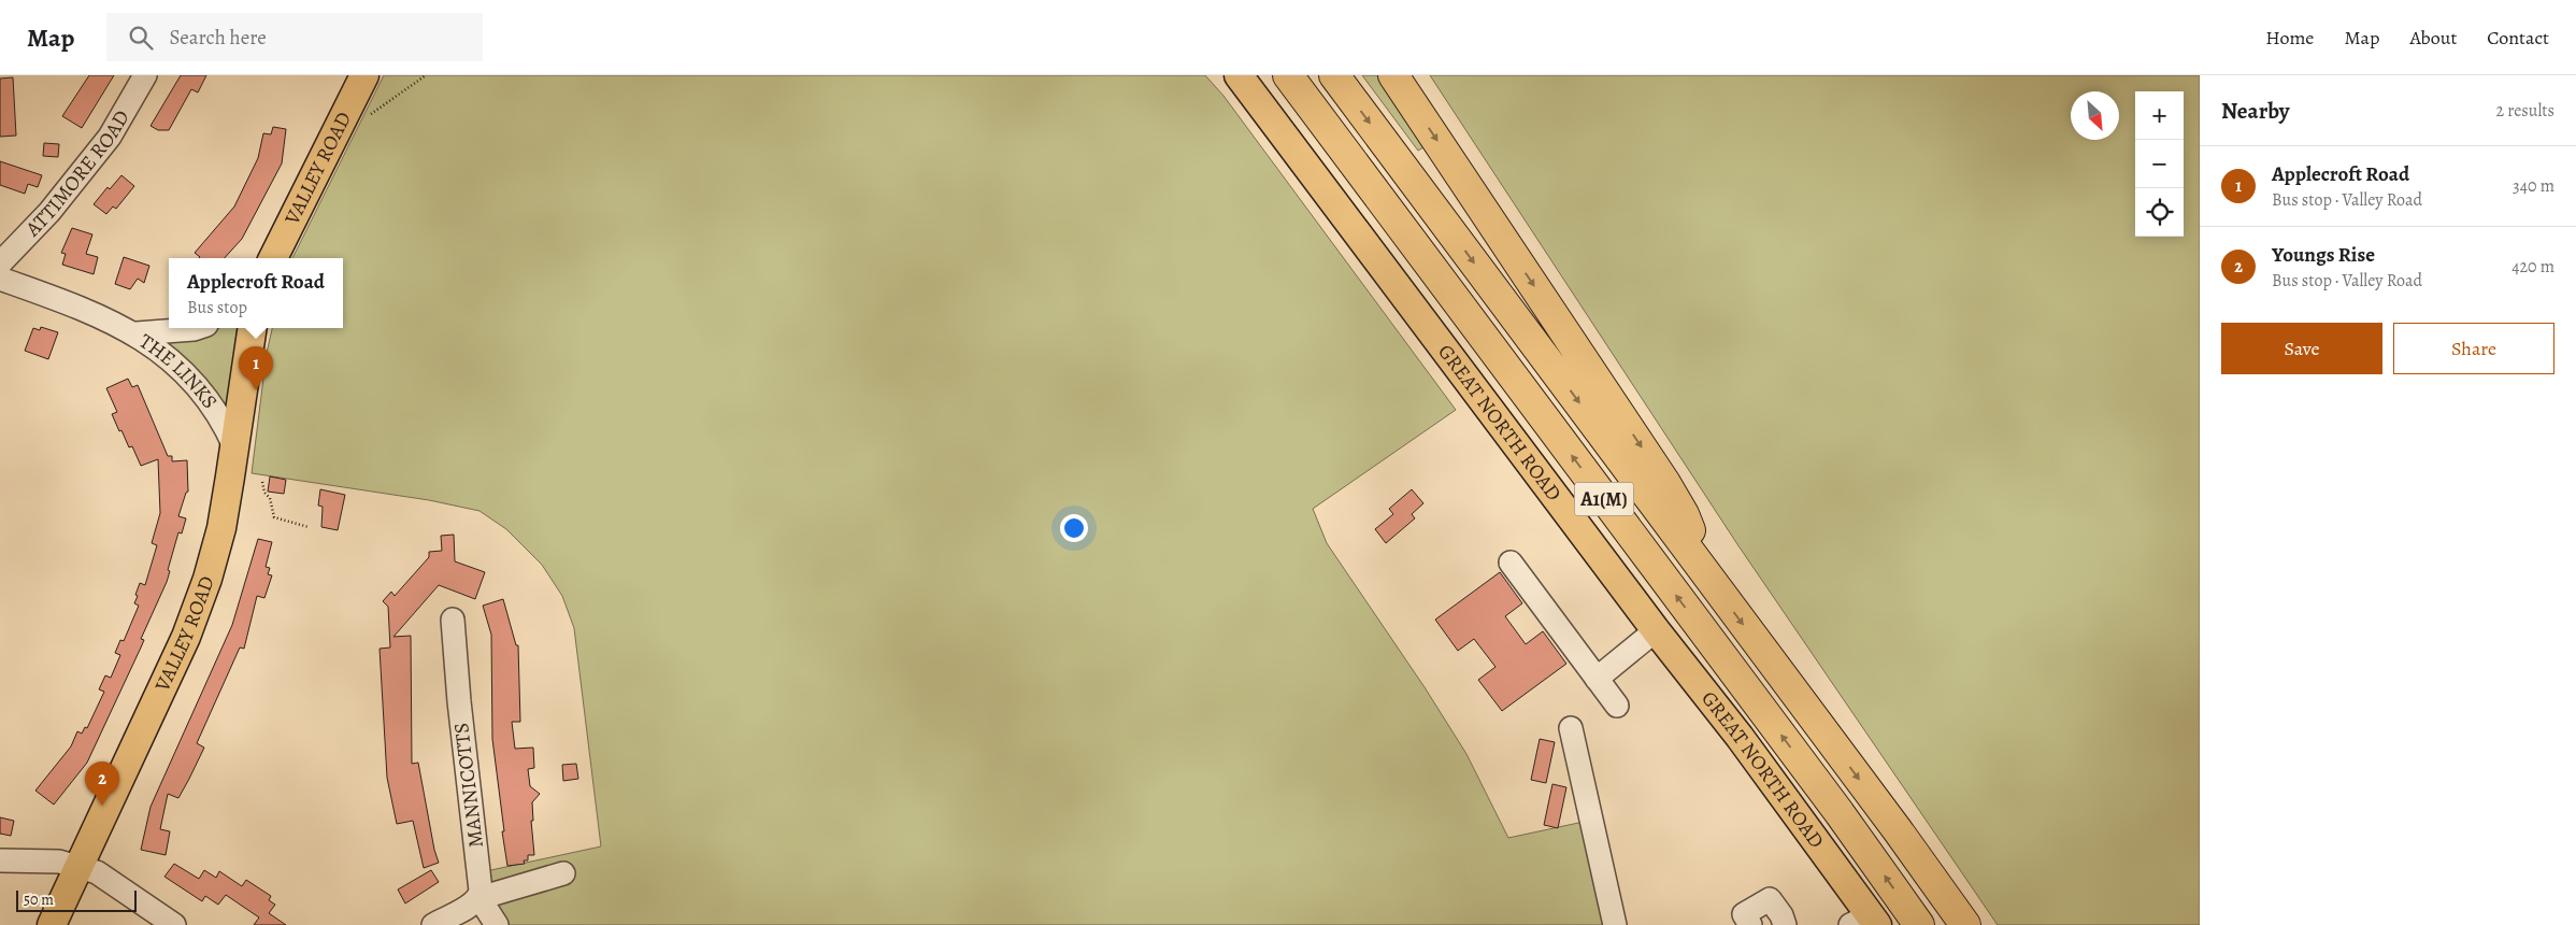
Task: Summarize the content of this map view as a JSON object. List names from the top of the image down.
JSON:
{
  "streets": {
    "highway": ["A1(M)"],
    "main road": ["VALLEY ROAD", "GREAT NORTH ROAD"],
    "street": ["ATTIMORE ROAD", "THE LINKS", "MANNICOTTS"]
  },
  "crossings": [
    ["VALLEY ROAD", "THE LINKS"]
  ],
  "scale_bar": "50 m",
  "north": "bottom right",
  "page": {
    "header": "Map",
    "search": "Search here",
    "nav": [
      "Home",
      "Map",
      "About",
      "Contact"
    ],
    "heading": ["Nearby", "2 results"],
    "map_buttons": ["+", "−"],
    "list": [
      {
        "mark": "1",
        "name": "Applecroft Road",
        "note": "Bus stop · Valley Road",
        "value": "340 m"
      },
      {
        "mark": "2",
        "name": "Youngs Rise",
        "note": "Bus stop · Valley Road",
        "value": "420 m"
      }
    ],
    "popup": ["Applecroft Road", "Bus stop"],
    "buttons": ["Save", "Share"],
    "pins": ["1", "2"],
    "scale": "50 m"
  }
}
